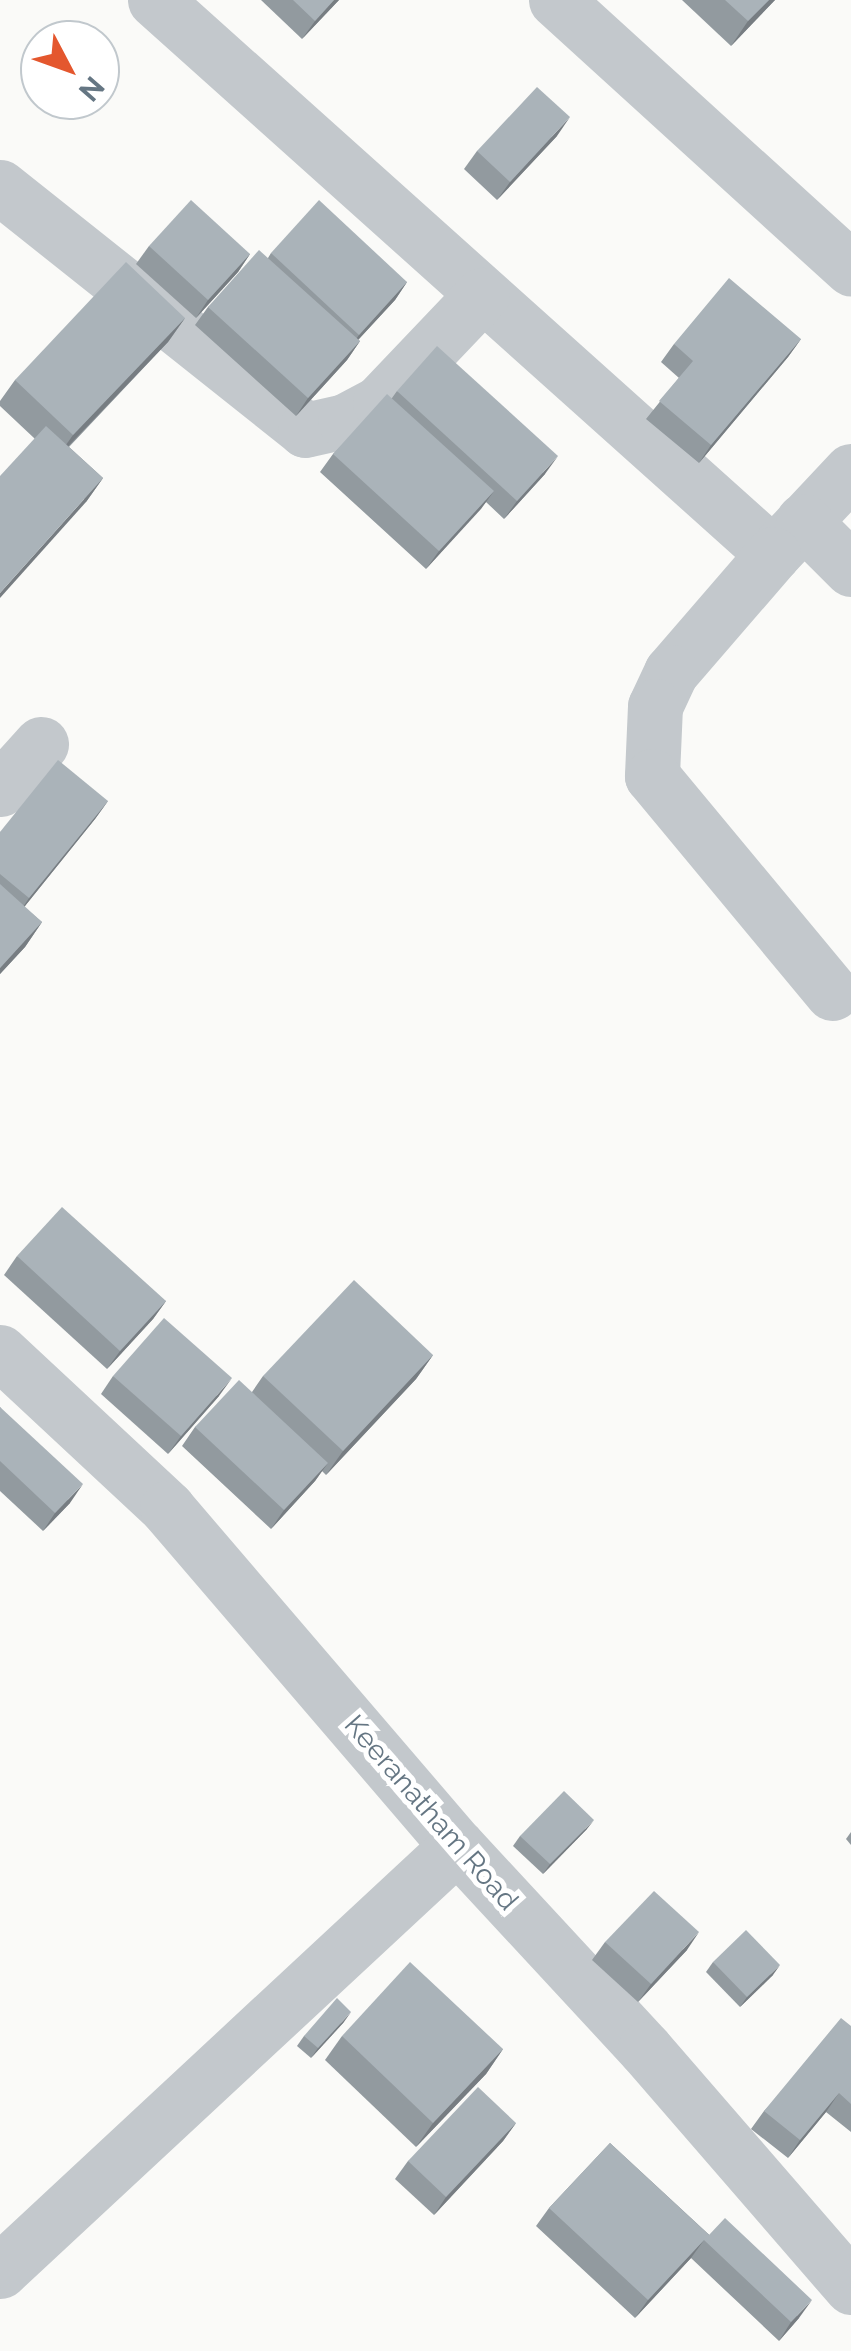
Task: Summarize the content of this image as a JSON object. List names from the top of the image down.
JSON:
{
  "streets": {
    "street": ["Keeranatham Road"]
  },
  "north": "bottom right"
}
